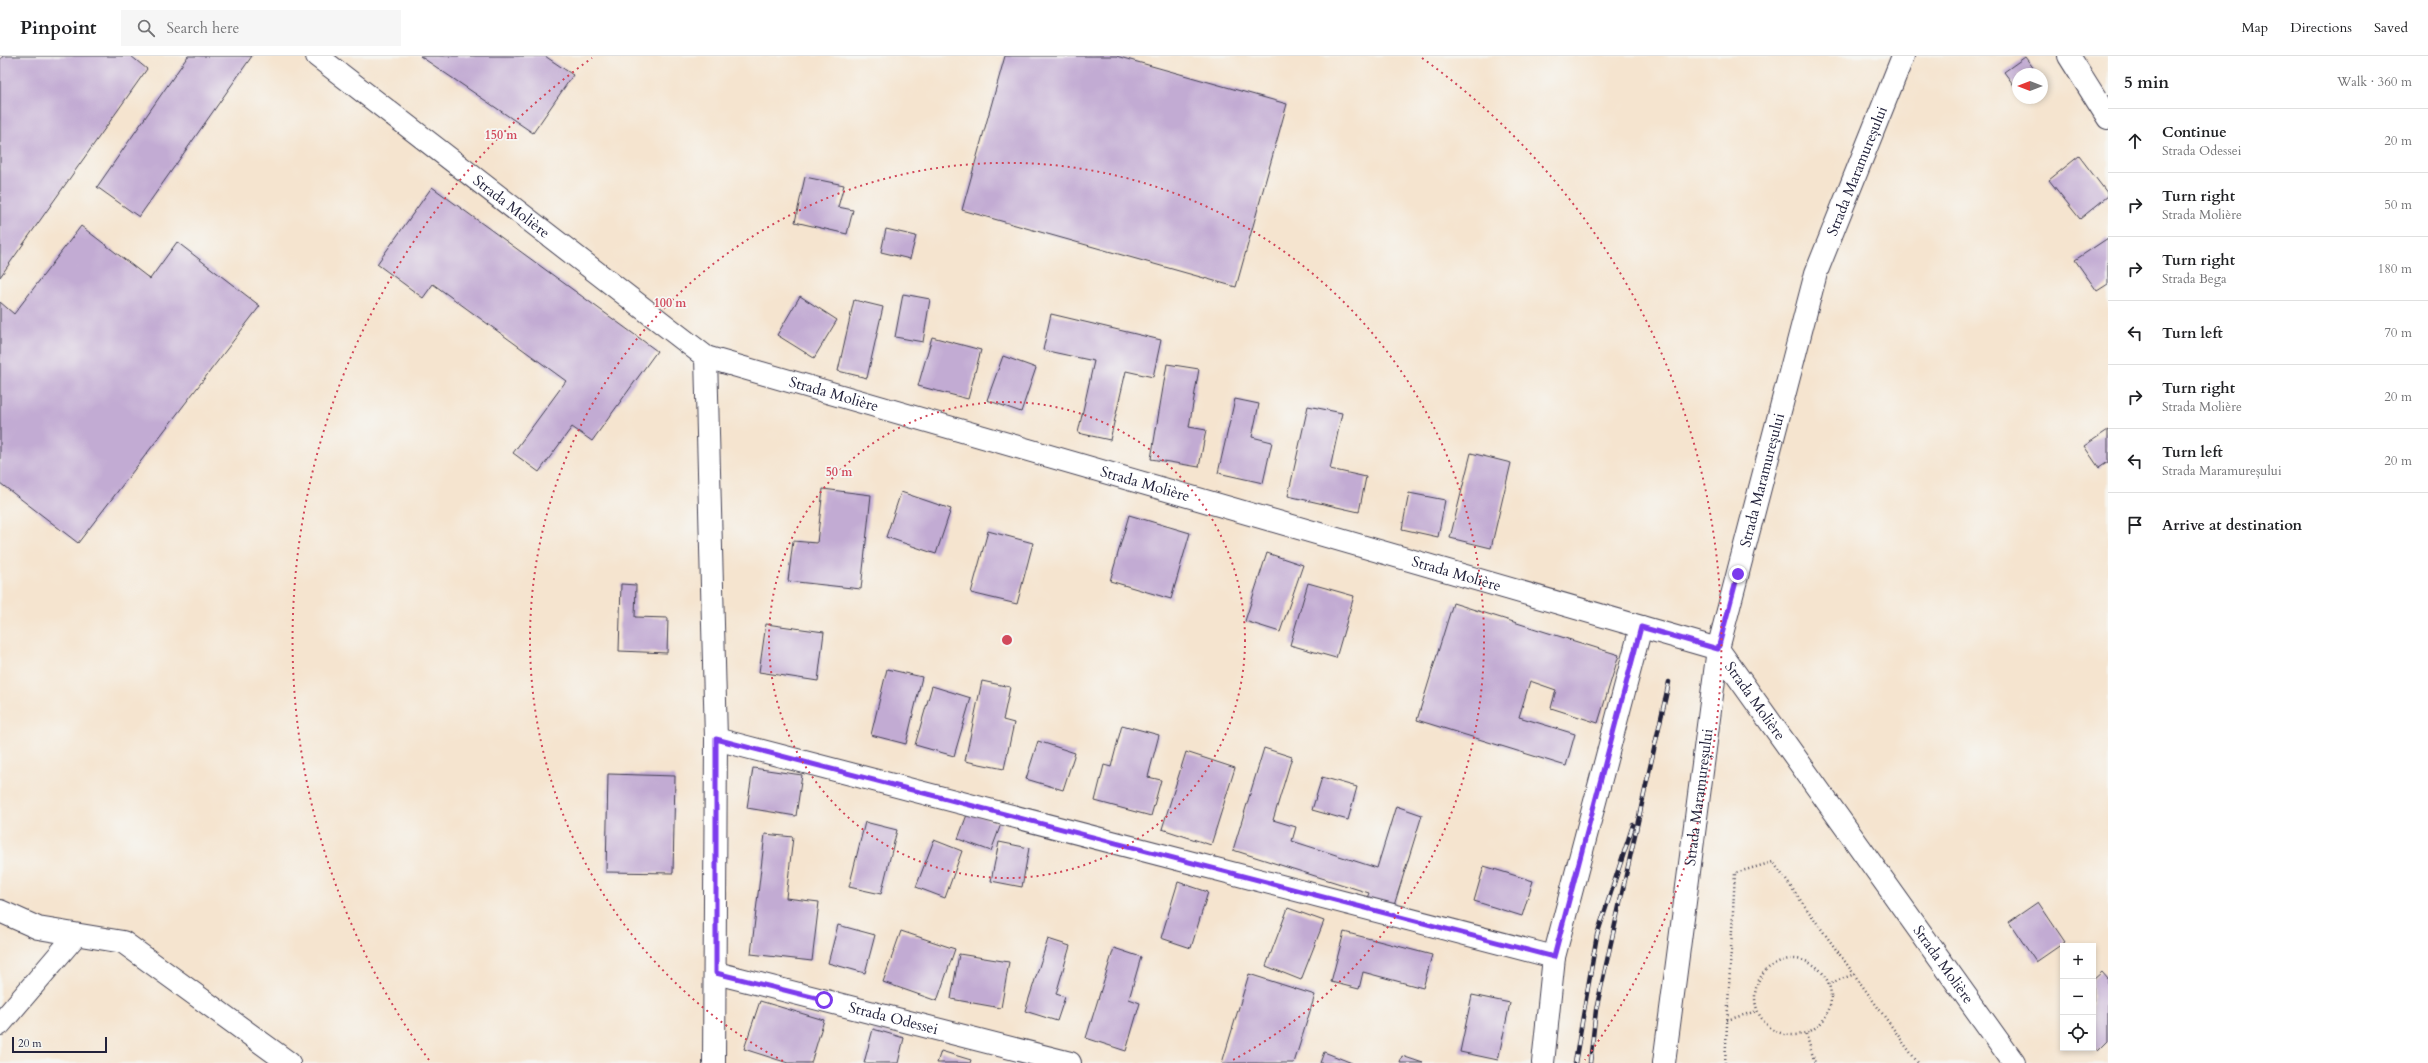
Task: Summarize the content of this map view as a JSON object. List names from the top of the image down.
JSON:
{
  "streets": {
    "street": ["Strada Maramureșului", "Strada Molière", "Strada Odessei"]
  },
  "crossings": [
    ["Strada Maramureșului", "Strada Molière"]
  ],
  "scale_bar": "20 m",
  "north": "left",
  "page": {
    "header": "Pinpoint",
    "search": "Search here",
    "nav": ["Map", "Directions", "Saved"],
    "heading": ["5 min", "Walk · 360 m"],
    "list": [
      ["Continue", "Strada Odessei", "20 m"],
      ["Turn right", "Strada Molière", "50 m"],
      ["Turn right", "Strada Bega", "180 m"],
      ["Turn left", "70 m"],
      ["Turn right", "Strada Molière", "20 m"],
      ["Turn left", "Strada Maramureșului", "20 m"],
      "Arrive at destination"
    ],
    "map_buttons": ["+", "−"],
    "scale": "20 m"
  },
  "rings": ["150 m", "100 m", "50 m"]
}
